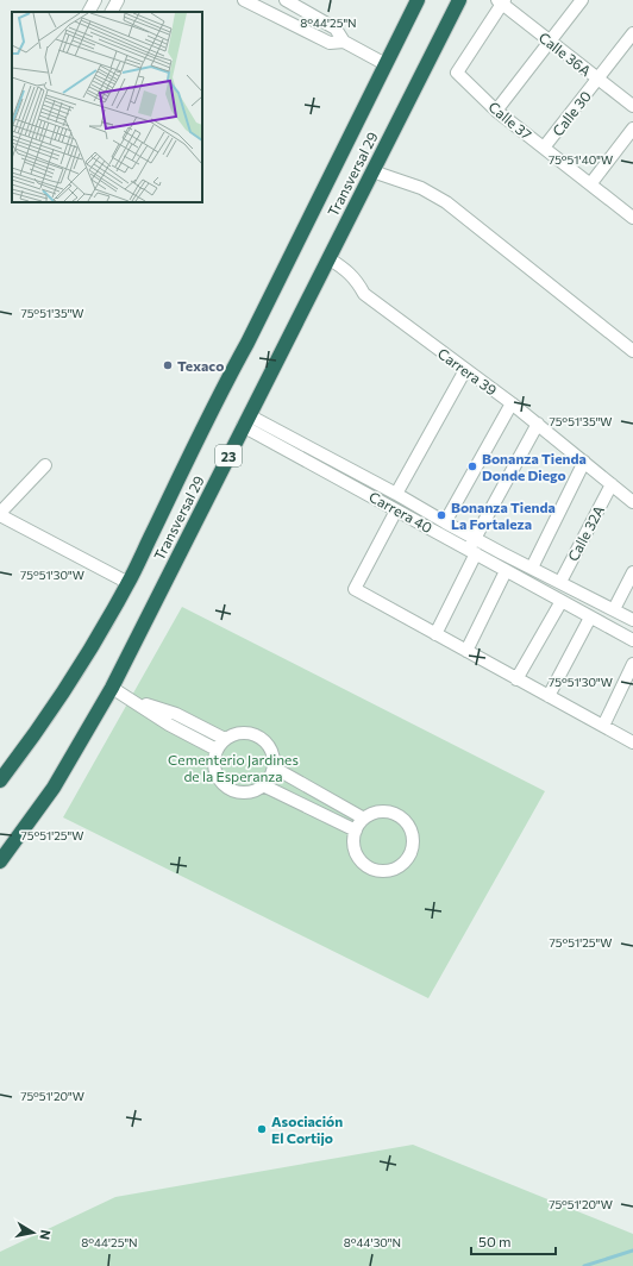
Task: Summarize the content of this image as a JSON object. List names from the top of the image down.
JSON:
{
  "streets": {
    "highway": ["Transversal 29", "23"],
    "street": [
      "Calle 36A",
      "Calle 30",
      "Calle 37",
      "Carrera 39",
      "Carrera 40",
      "Calle 32A"
    ]
  },
  "crossings": [
    ["Calle 36A", "Calle 30"],
    ["Calle 36A", "Calle 37"],
    ["Calle 30", "Calle 37"],
    ["Transversal 29", "Carrera 39"],
    ["Transversal 29", "Carrera 40"],
    ["Carrera 39", "Calle 32A"],
    ["Carrera 40", "Calle 32A"]
  ],
  "parks": ["Cementerio Jardines de la Esperanza"],
  "places": [
    "Texaco",
    "Bonanza Tienda Donde Diego",
    "Bonanza Tienda La Fortaleza",
    "Asociación El Cortijo"
  ],
  "scale_bar": "50 m",
  "north": "right",
  "coordinates": [
    "8°44'25\"N",
    "75°51'40\"W",
    "75°51'35\"W",
    "75°51'30\"W",
    "75°51'25\"W",
    "75°51'20\"W",
    "8°44'30\"N"
  ]
}
